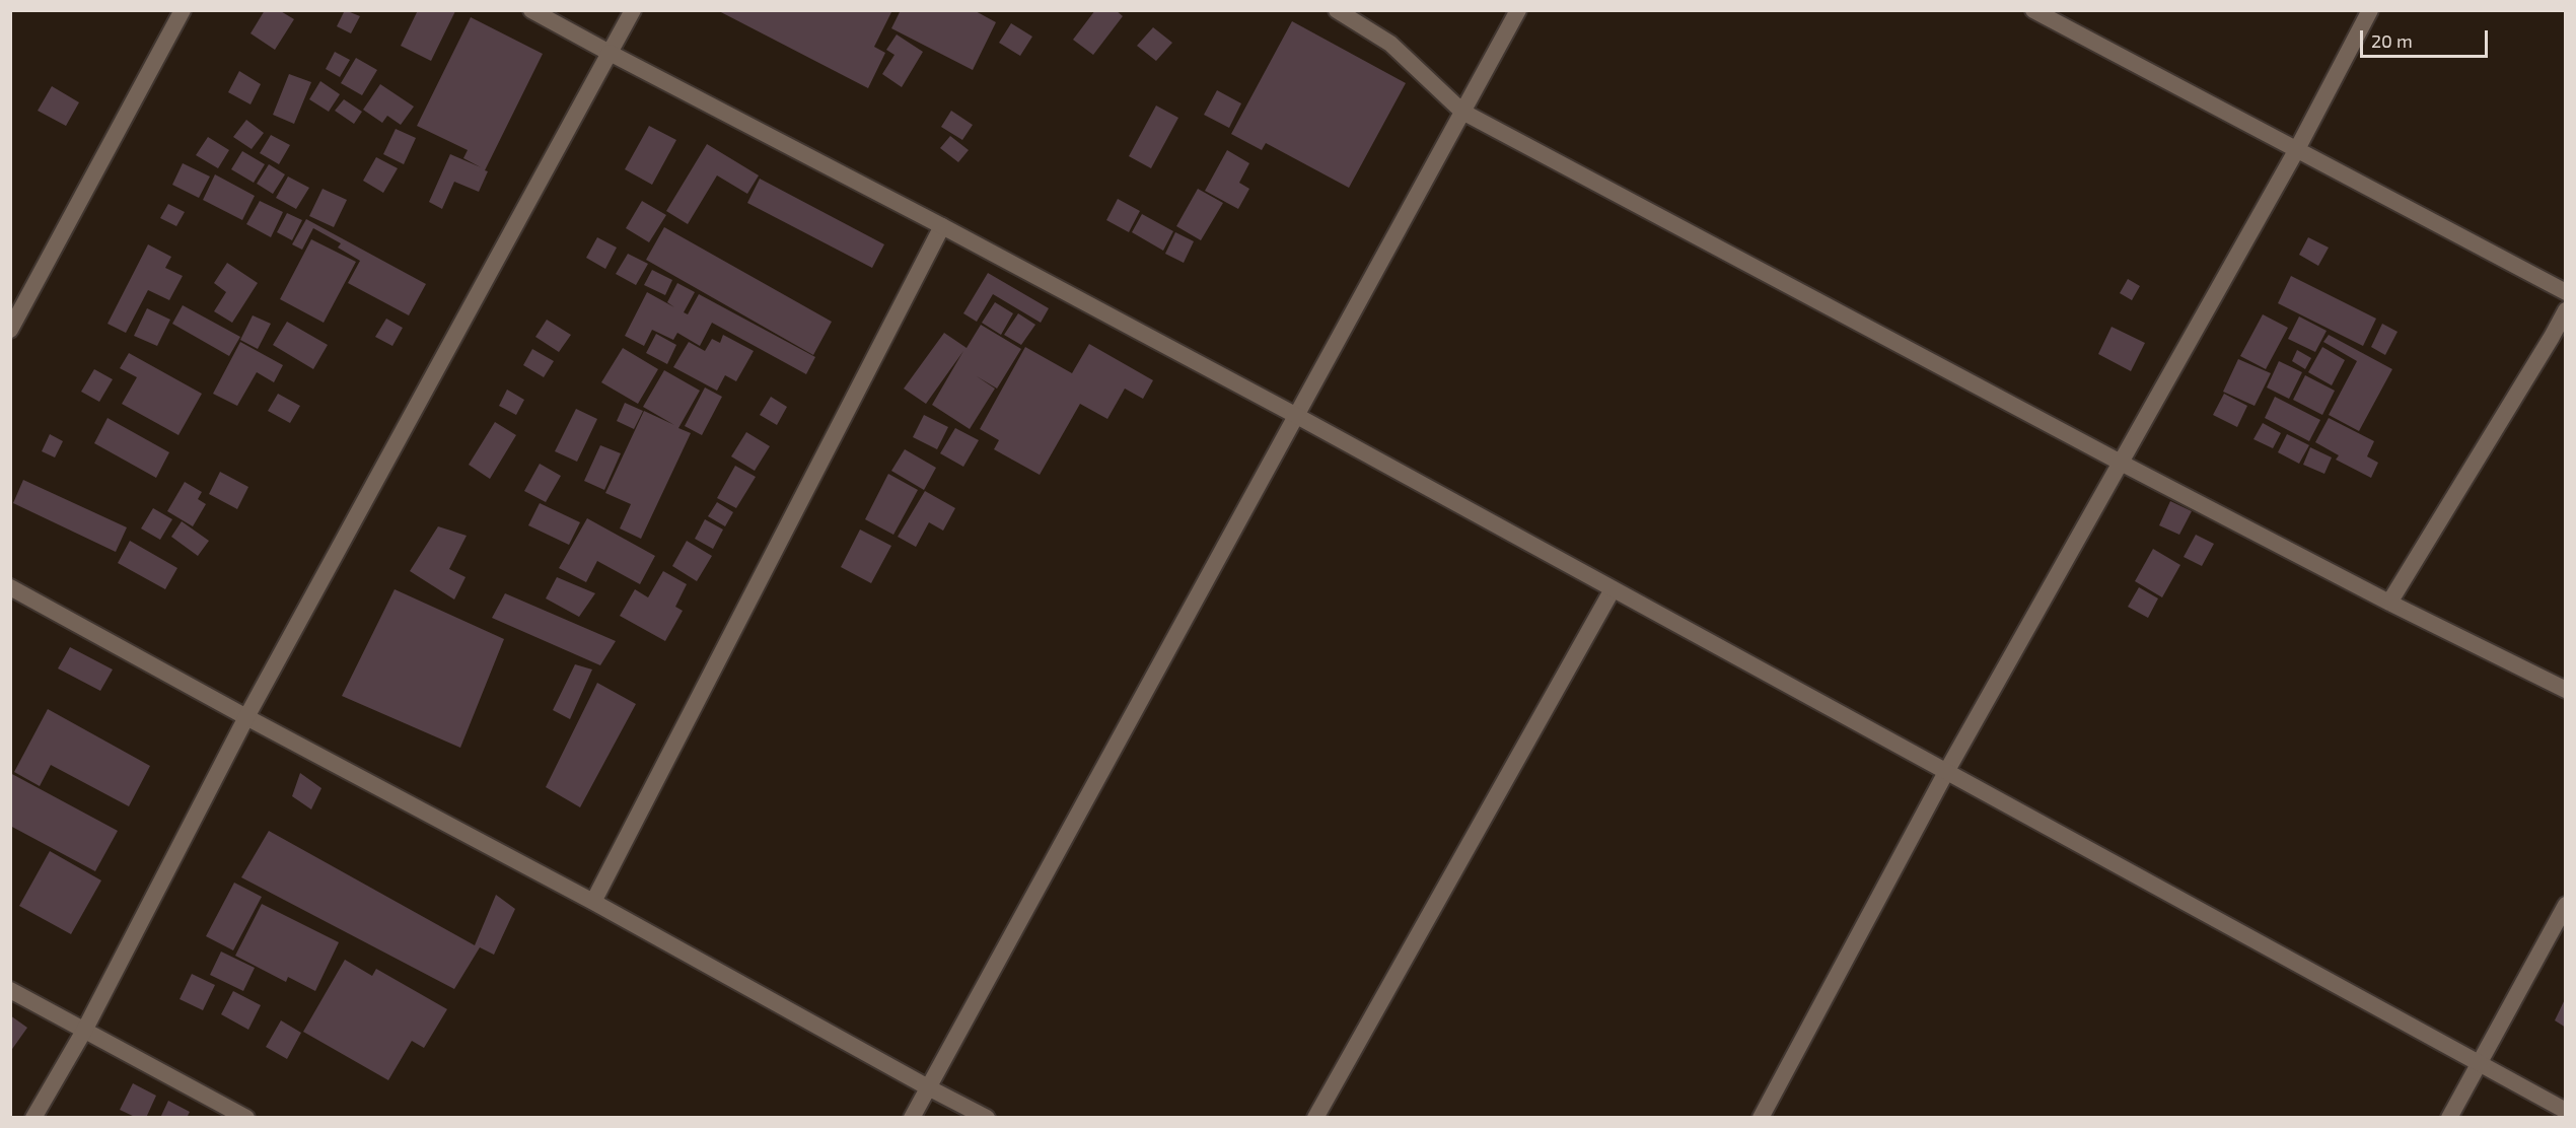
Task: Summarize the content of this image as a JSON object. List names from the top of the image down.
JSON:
{
  "scale_bar": "20 m"
}
